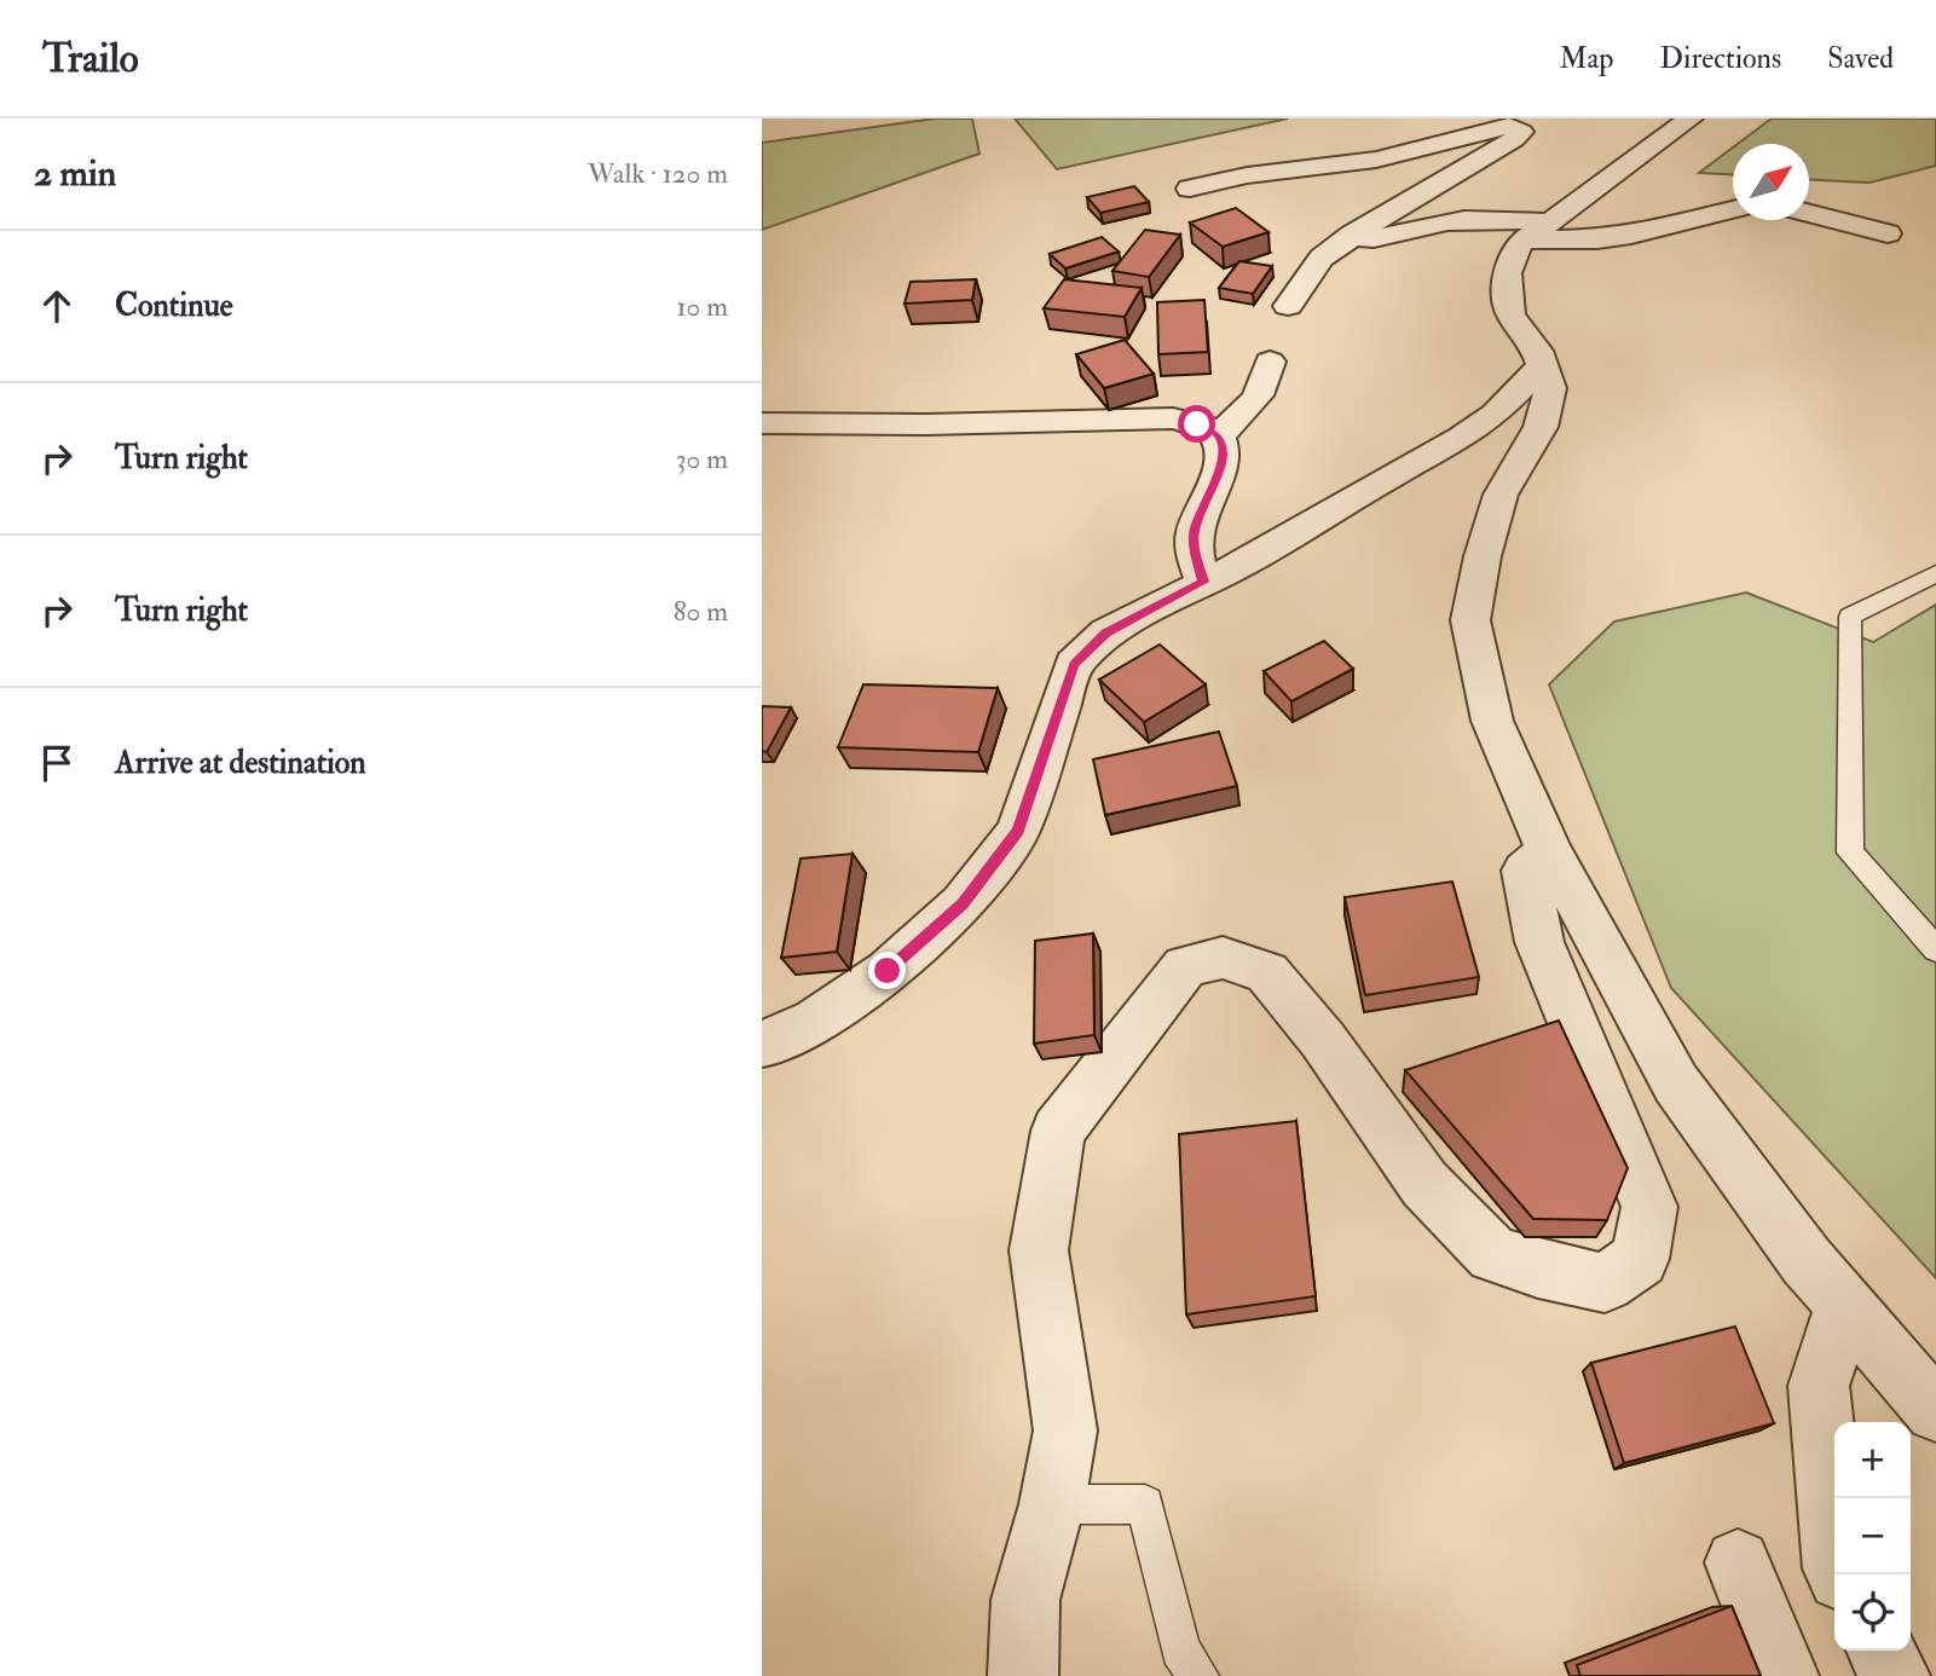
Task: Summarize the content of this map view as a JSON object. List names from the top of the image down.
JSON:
{
  "north": "top right",
  "page": {
    "header": "Trailo",
    "nav": ["Map", "Directions", "Saved"],
    "heading": ["2 min", "Walk · 120 m"],
    "list": [
      ["Continue", "10 m"],
      ["Turn right", "30 m"],
      ["Turn right", "80 m"],
      "Arrive at destination"
    ],
    "map_buttons": ["+", "−"]
  }
}
